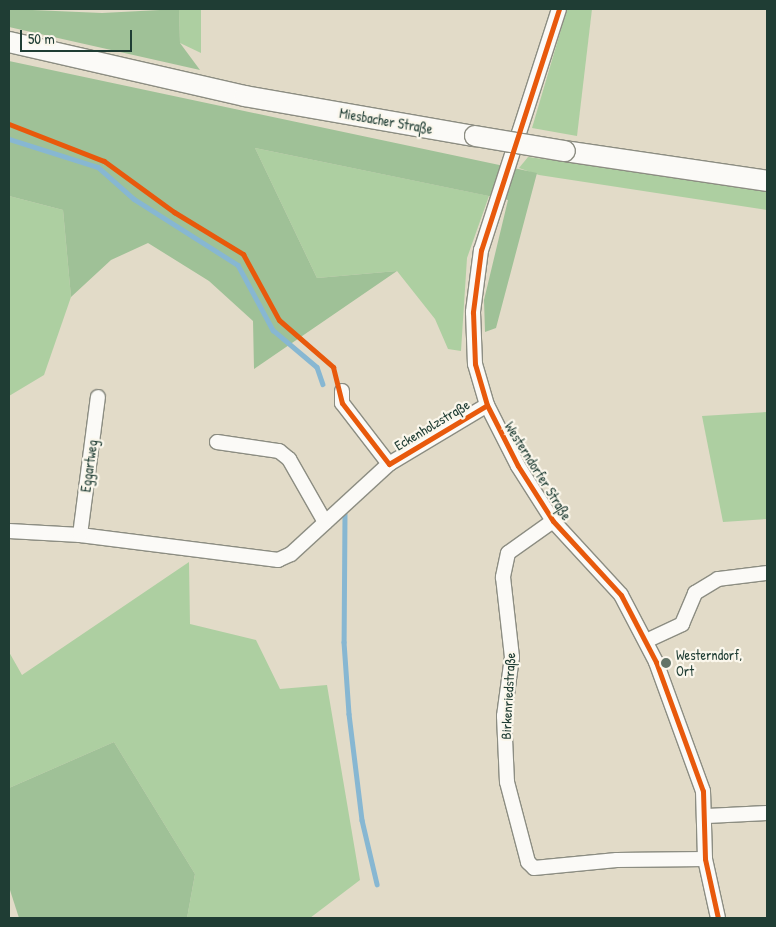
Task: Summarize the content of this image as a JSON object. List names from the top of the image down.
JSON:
{
  "streets": {
    "main road": ["Miesbacher Straße"],
    "street": [
      "Eckenholzstraße",
      "Eggartweg",
      "Westerndorfer Straße",
      "Birkenriedstraße"
    ]
  },
  "crossings": [
    ["Eckenholzstraße", "Eggartweg"],
    ["Eckenholzstraße", "Westerndorfer Straße"],
    ["Westerndorfer Straße", "Birkenriedstraße"]
  ],
  "places": ["Westerndorf, Ort"],
  "scale_bar": "50 m"
}
